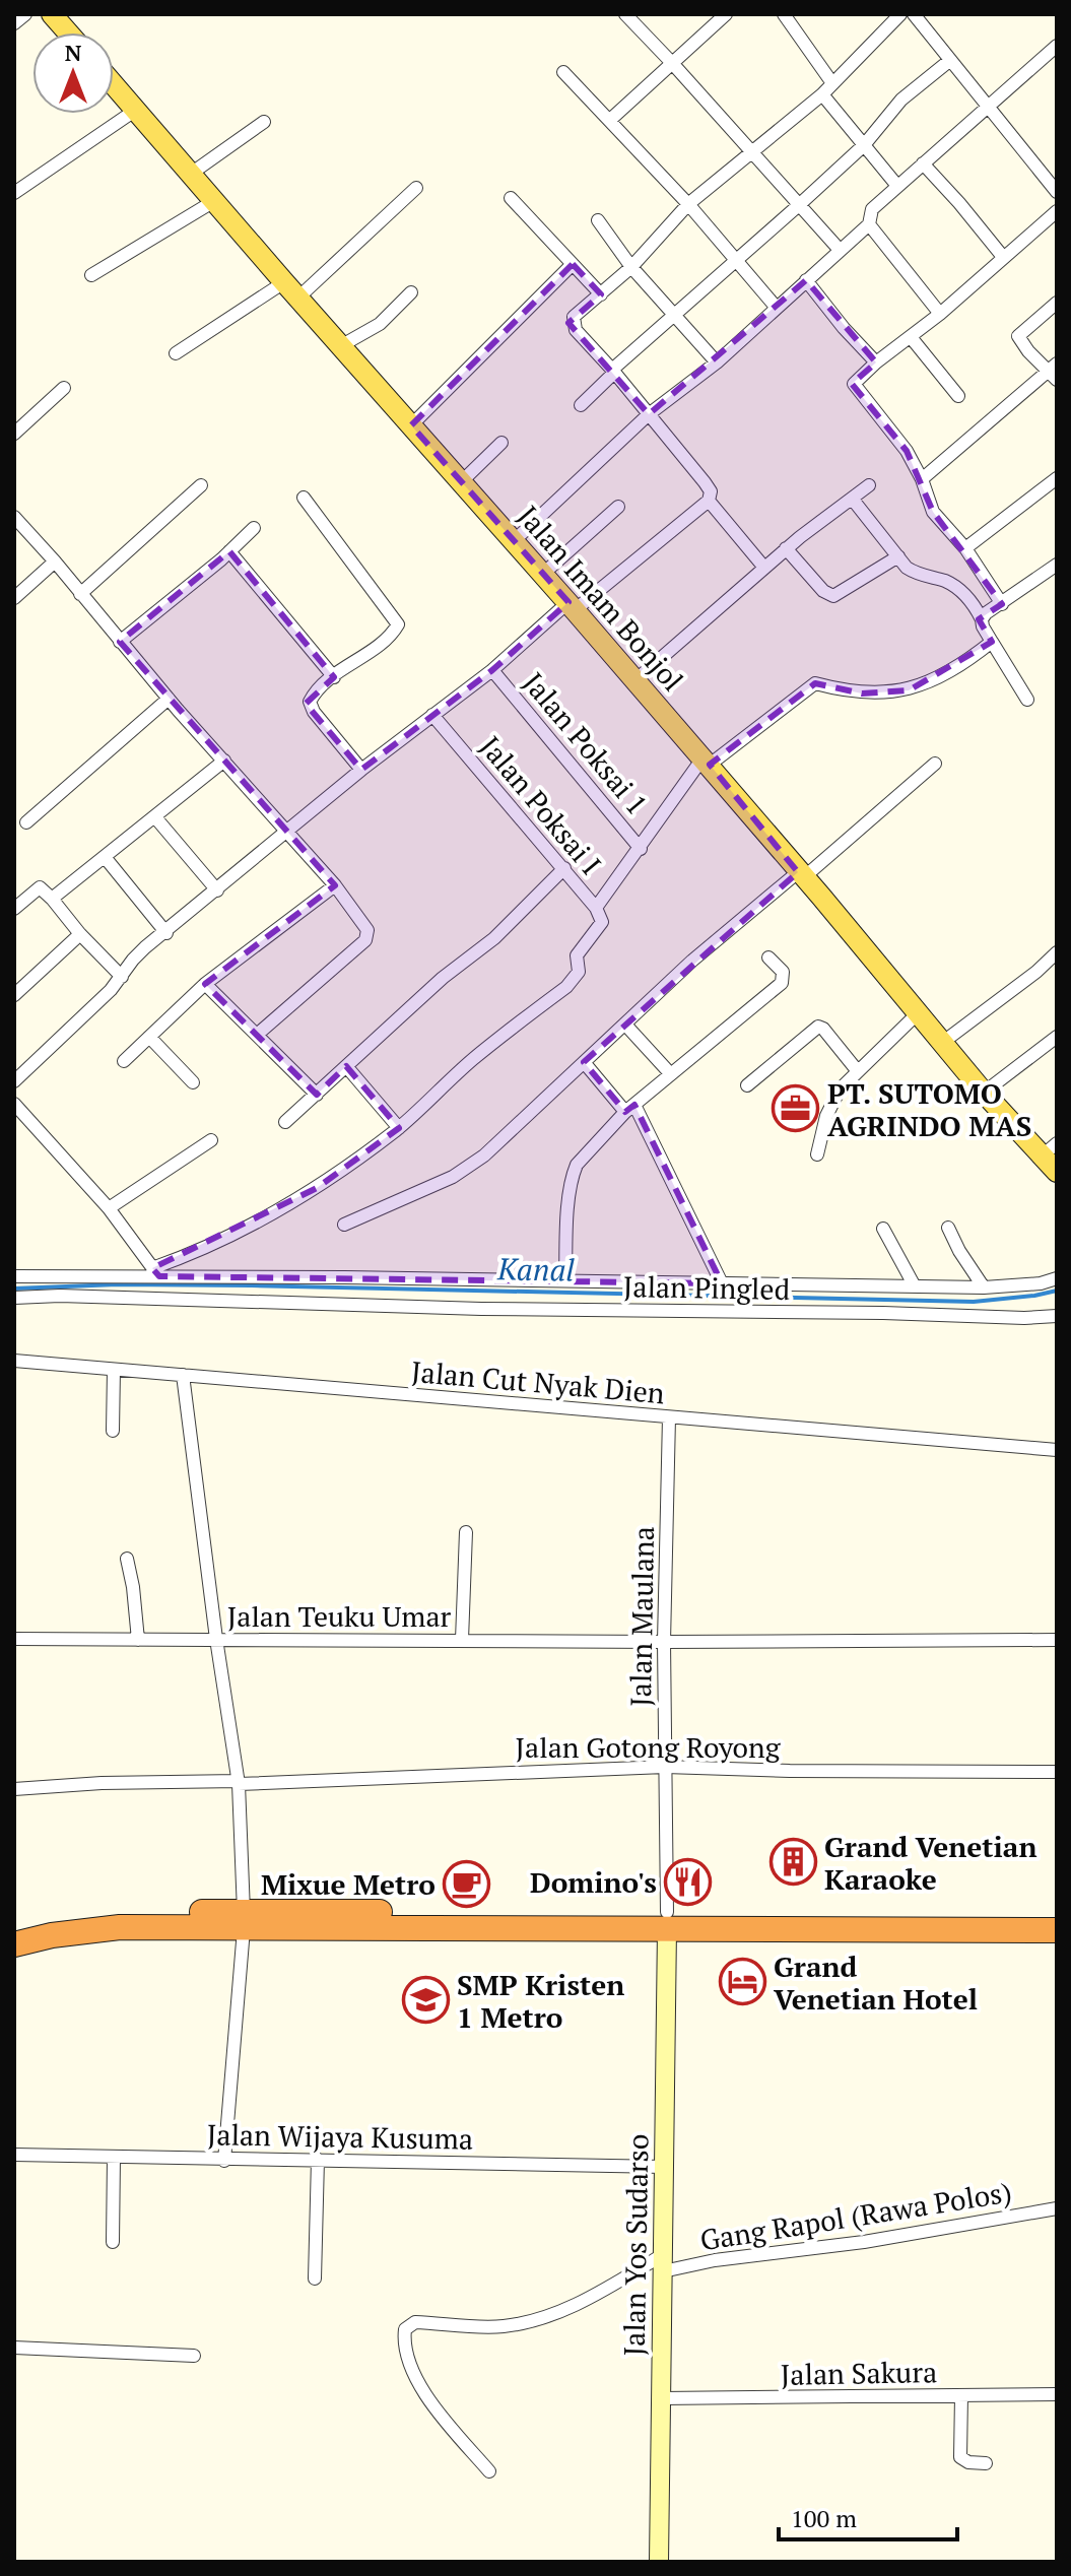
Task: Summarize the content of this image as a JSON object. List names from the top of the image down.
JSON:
{
  "streets": {
    "main road": ["Jalan Imam Bonjol"],
    "street": [
      "Jalan Poksai 1",
      "Jalan Poksai I",
      "Jalan Pingled",
      "Jalan Cut Nyak Dien",
      "Jalan Teuku Umar",
      "Jalan Maulana",
      "Jalan Gotong Royong",
      "Jalan Wijaya Kusuma",
      "Gang Rapol (Rawa Polos)",
      "Jalan Yos Sudarso",
      "Jalan Sakura"
    ]
  },
  "crossings": [
    ["Jalan Imam Bonjol", "Jalan Poksai I"],
    ["Jalan Poksai 1", "Jalan Poksai I"],
    ["Jalan Cut Nyak Dien", "Jalan Maulana"],
    ["Jalan Teuku Umar", "Jalan Maulana"],
    ["Jalan Maulana", "Jalan Gotong Royong"],
    ["Jalan Maulana", "Jalan Yos Sudarso"],
    ["Jalan Wijaya Kusuma", "Jalan Yos Sudarso"],
    ["Gang Rapol (Rawa Polos)", "Jalan Yos Sudarso"],
    ["Jalan Yos Sudarso", "Jalan Sakura"]
  ],
  "water": ["Kanal"],
  "places": {
    "office": ["PT. SUTOMO AGRINDO MAS"],
    "building": ["Grand Venetian Karaoke"],
    "restaurant": ["Domino's"],
    "cafe": ["Mixue Metro"],
    "hotel": ["Grand Venetian Hotel"],
    "school or university": ["SMP Kristen 1 Metro"]
  },
  "scale_bar": "100 m",
  "north": "top"
}
